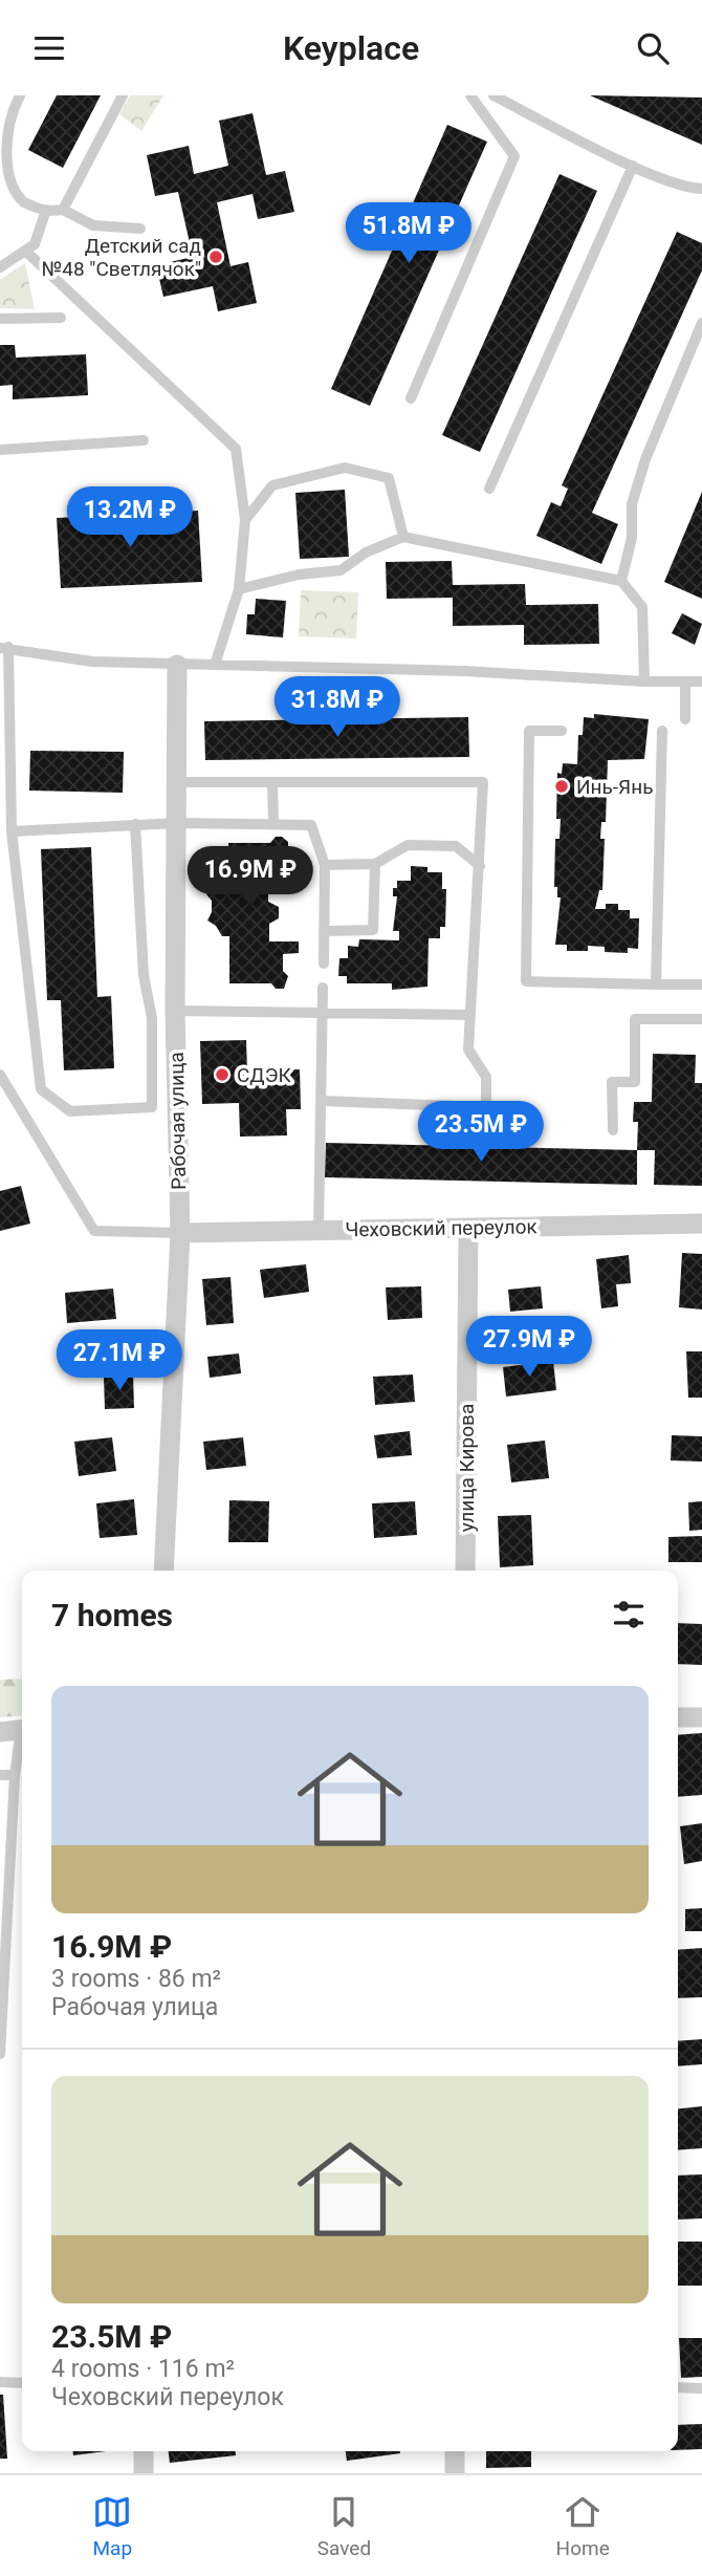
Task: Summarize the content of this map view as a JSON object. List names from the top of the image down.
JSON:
{
  "streets": {
    "street": ["Рабочая улица", "Чеховский переулок", "улица Кирова"]
  },
  "crossings": [
    ["Рабочая улица", "Чеховский переулок"],
    ["Чеховский переулок", "улица Кирова"]
  ],
  "places": ["Детский сад №48 \"Светлячок\"", "Инь-Янь", "СДЭК"],
  "page": {
    "header": "Keyplace",
    "price": [
      "51.8M ₽",
      "13.2M ₽",
      "31.8M ₽",
      "16.9M ₽",
      "23.5M ₽",
      "27.9M ₽",
      "27.1M ₽"
    ],
    "heading": "7 homes",
    "list": [
      {
        "name": "16.9M ₽",
        "note": "3 rooms · 86 m² · Рабочая улица"
      },
      {
        "name": "23.5M ₽",
        "note": "4 rooms · 116 m² · Чеховский переулок"
      }
    ],
    "tabs": ["Map", "Saved", "Home"]
  }
}
